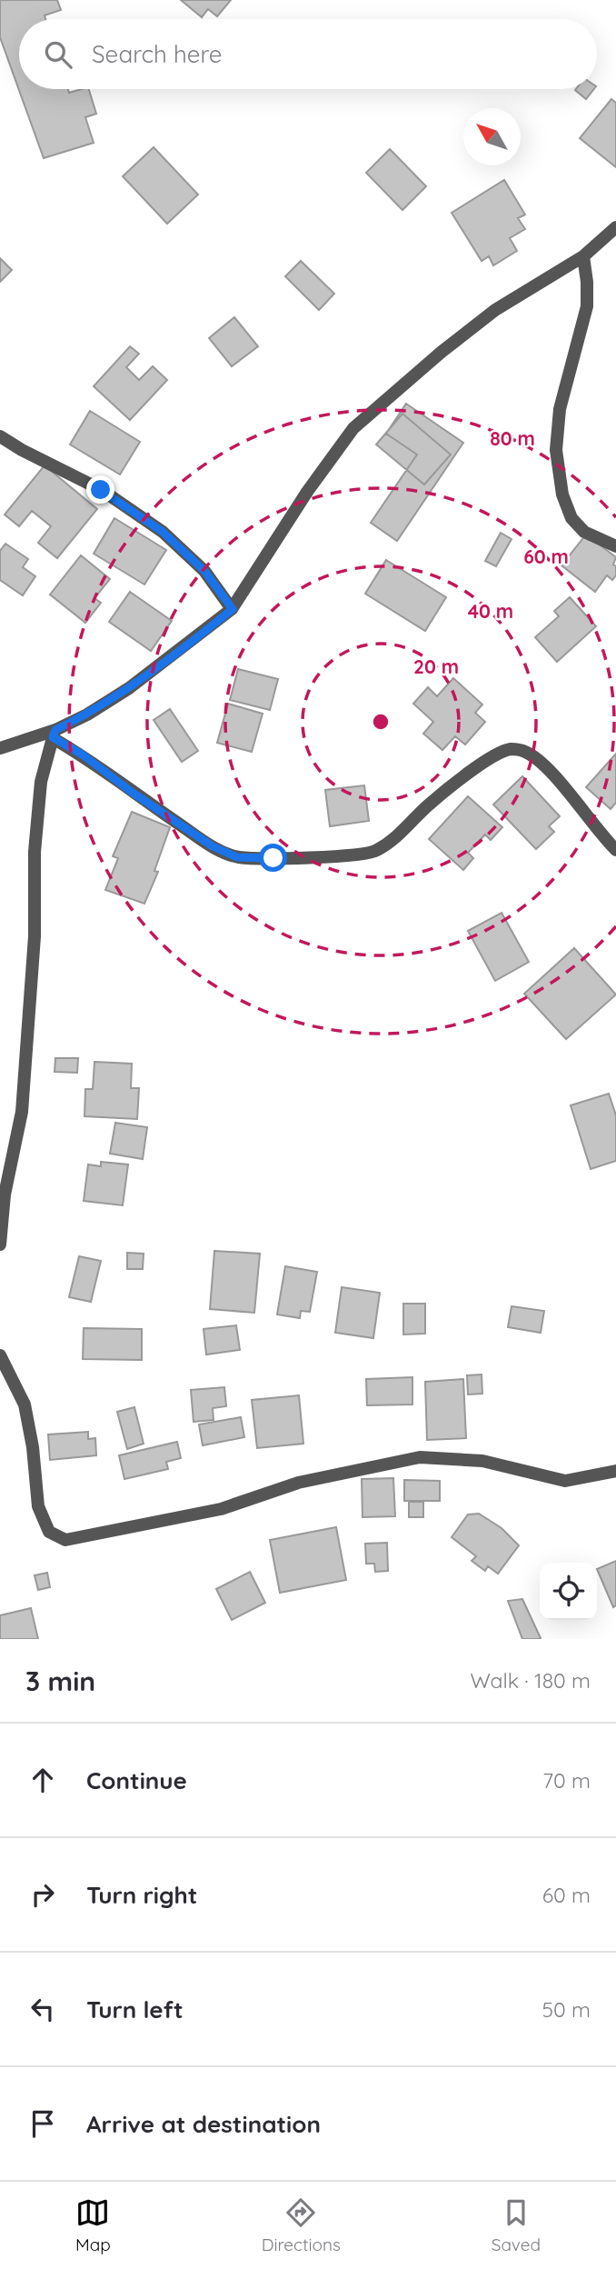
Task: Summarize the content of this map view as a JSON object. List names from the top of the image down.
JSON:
{
  "north": "top left",
  "page": {
    "search": "Search here",
    "heading": ["3 min", "Walk · 180 m"],
    "list": [
      ["Continue", "70 m"],
      ["Turn right", "60 m"],
      ["Turn left", "50 m"],
      "Arrive at destination"
    ],
    "nav": ["Map", "Directions", "Saved"]
  },
  "rings": [
    "80 m",
    "60 m",
    "40 m",
    "20 m"
  ]
}
